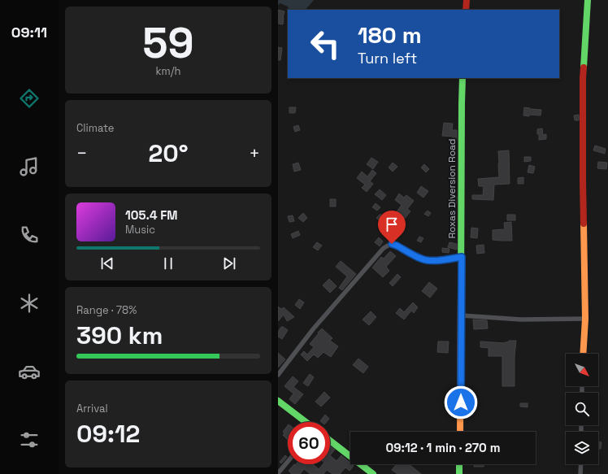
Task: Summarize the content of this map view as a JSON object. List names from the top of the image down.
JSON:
{
  "streets": {
    "main road": ["Roxas Diversion Road"]
  },
  "north": "bottom right",
  "page": {
    "tabs": "09:11",
    "tile": [
      ["59", "km/h"],
      "Climate",
      ["Range · 78%", "390 km"],
      ["Arrival", "09:12"]
    ],
    "turn": ["180 m", "Turn left"],
    "heat": ["−", "20°", "+"],
    "song": ["105.4 FM", "Music"],
    "limit": "60",
    "trip": "09:12 · 1 min · 270 m"
  }
}
